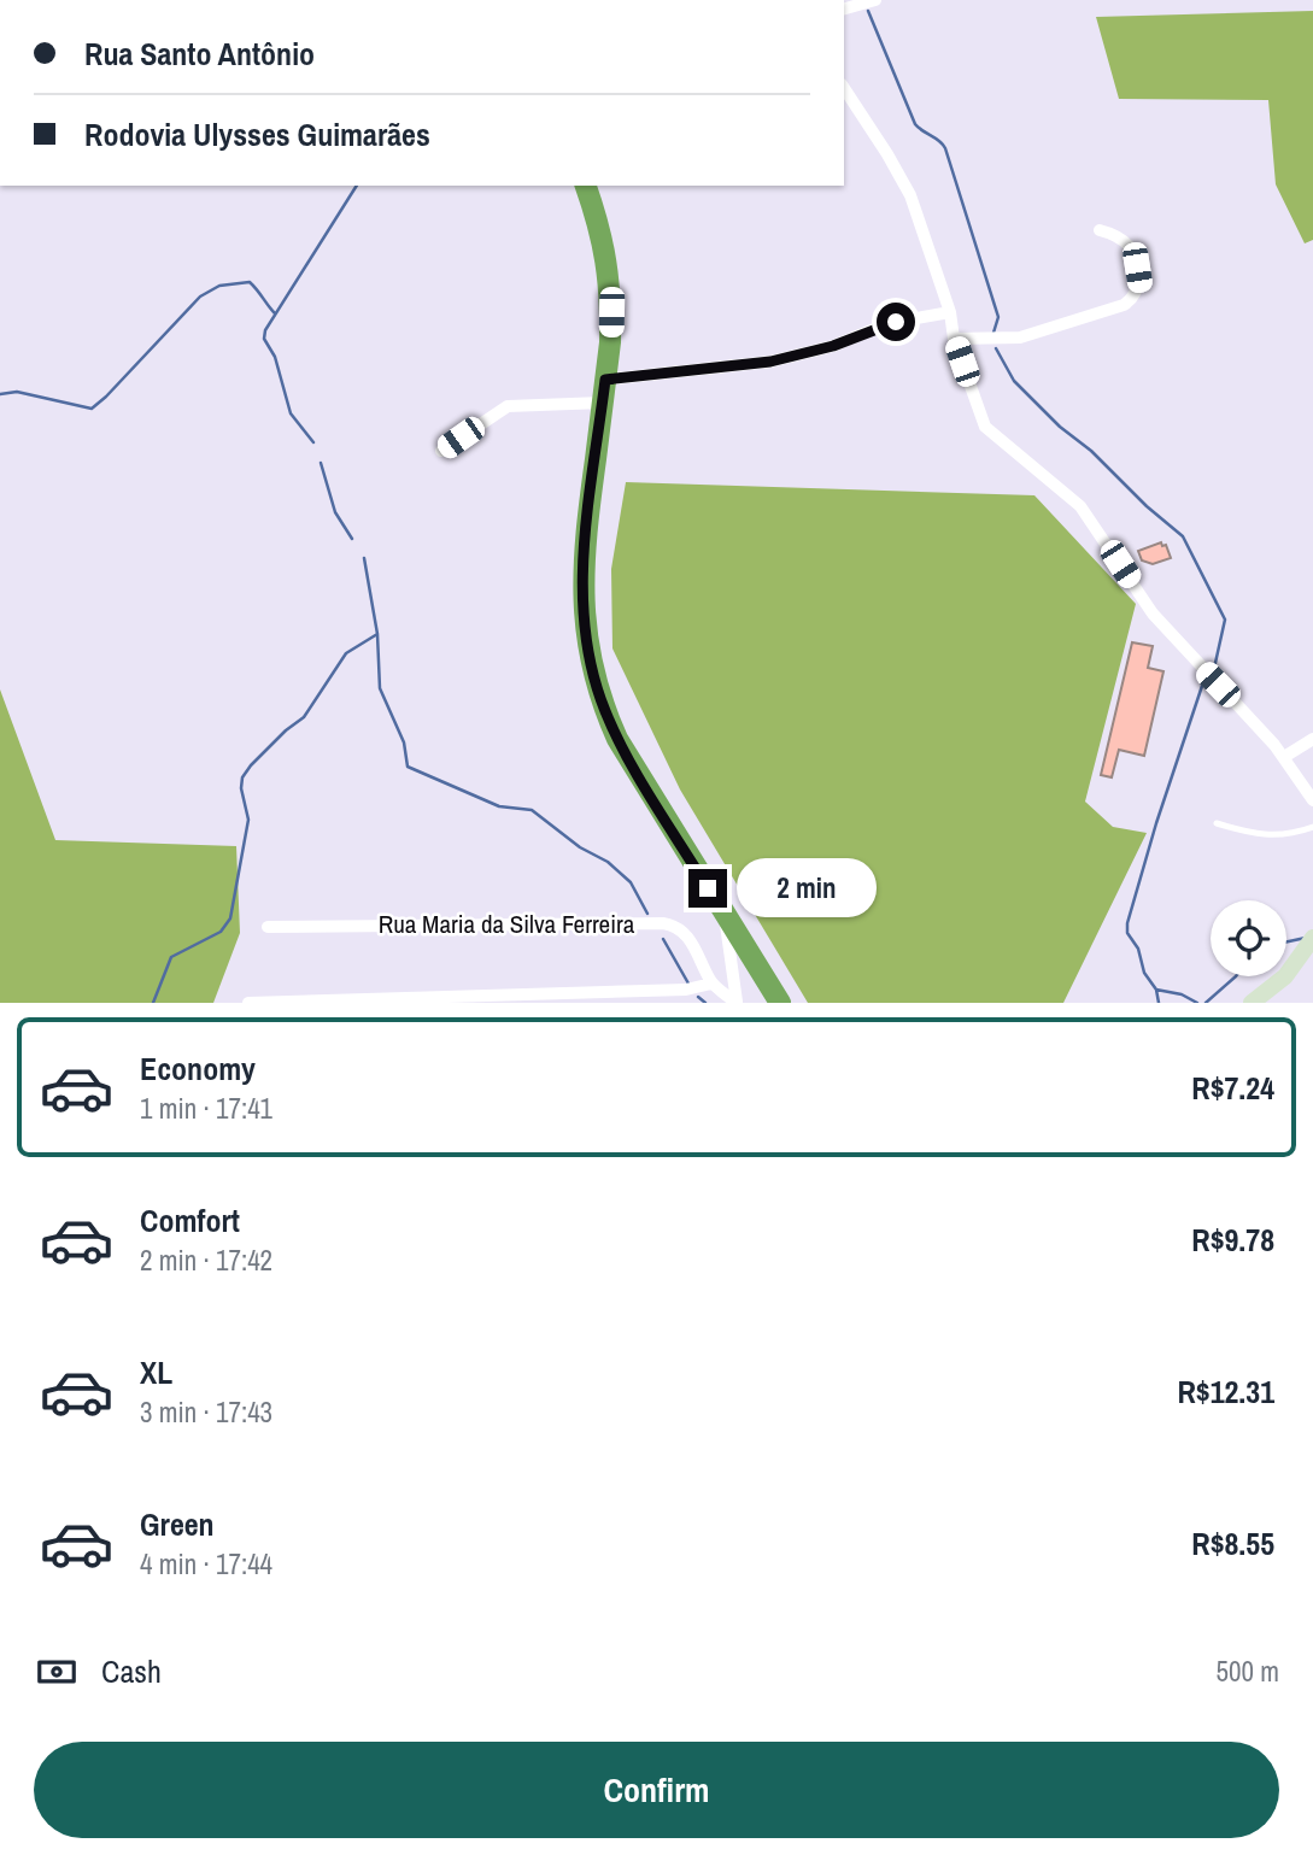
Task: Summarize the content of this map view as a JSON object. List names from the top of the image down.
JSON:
{
  "streets": {
    "street": ["Rua Maria da Silva Ferreira"]
  },
  "page": {
    "banner": ["Rua Santo Antônio", "Rodovia Ulysses Guimarães"],
    "bubble": "2 min",
    "list": [
      {
        "name": "Economy",
        "note": "1 min · 17:41",
        "value": "R$7.24"
      },
      {
        "name": "Comfort",
        "note": "2 min · 17:42",
        "value": "R$9.78"
      },
      {
        "name": "XL",
        "note": "3 min · 17:43",
        "value": "R$12.31"
      },
      {
        "name": "Green",
        "note": "4 min · 17:44",
        "value": "R$8.55"
      }
    ],
    "pay": ["Cash", "500 m"],
    "buttons": "Confirm"
  }
}
